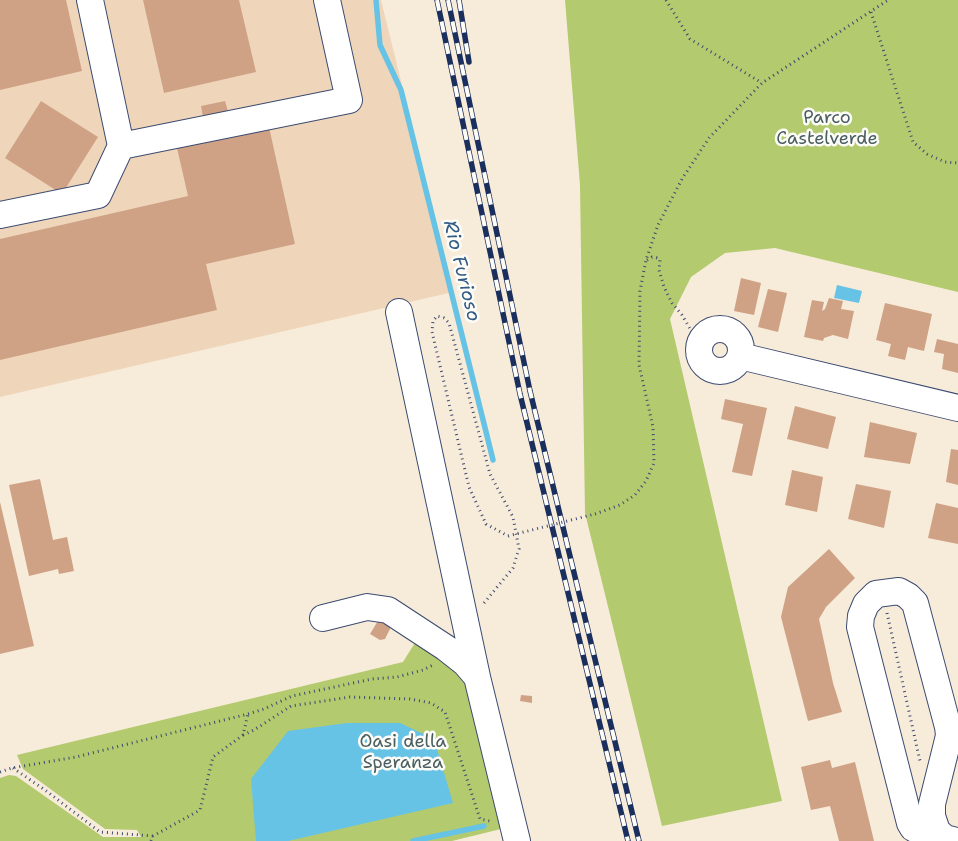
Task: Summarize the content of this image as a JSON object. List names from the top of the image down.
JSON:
{
  "water": ["Rio Furioso"],
  "parks": ["Parco Castelverde", "Oasi della Speranza"]
}
